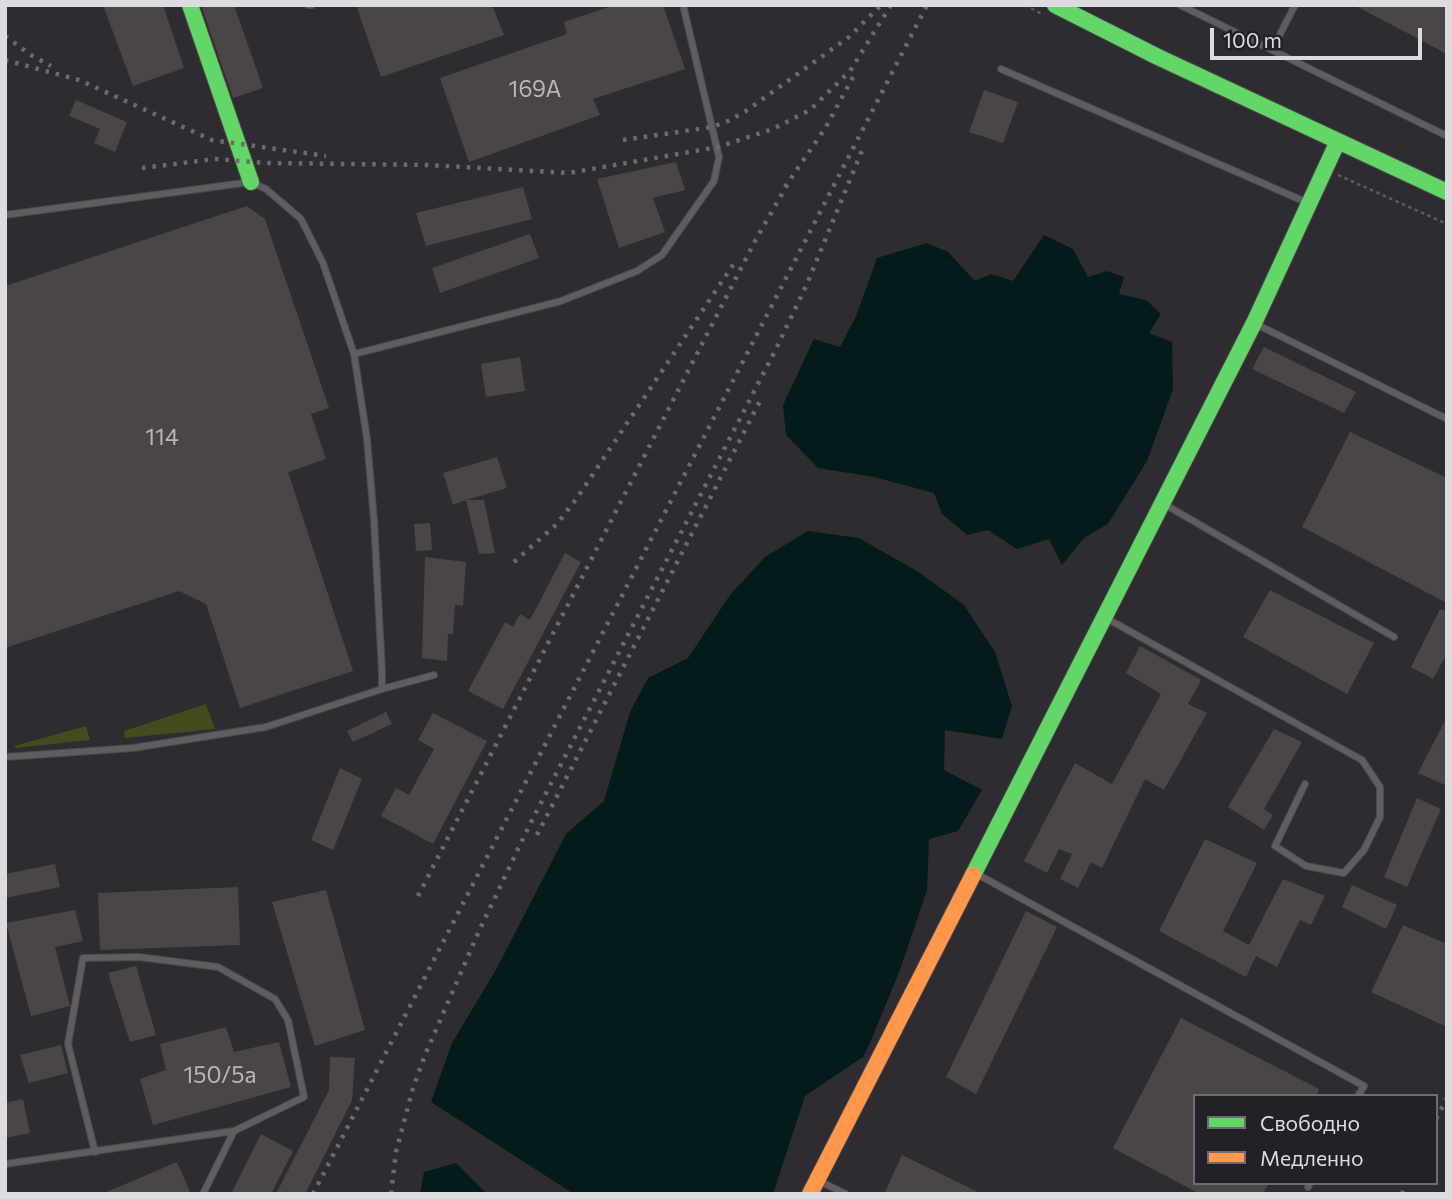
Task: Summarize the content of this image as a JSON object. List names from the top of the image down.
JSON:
{
  "house_numbers": ["169А", "114", "150/5а"],
  "legend": ["Свободно", "Медленно"],
  "scale_bar": "100 m"
}
